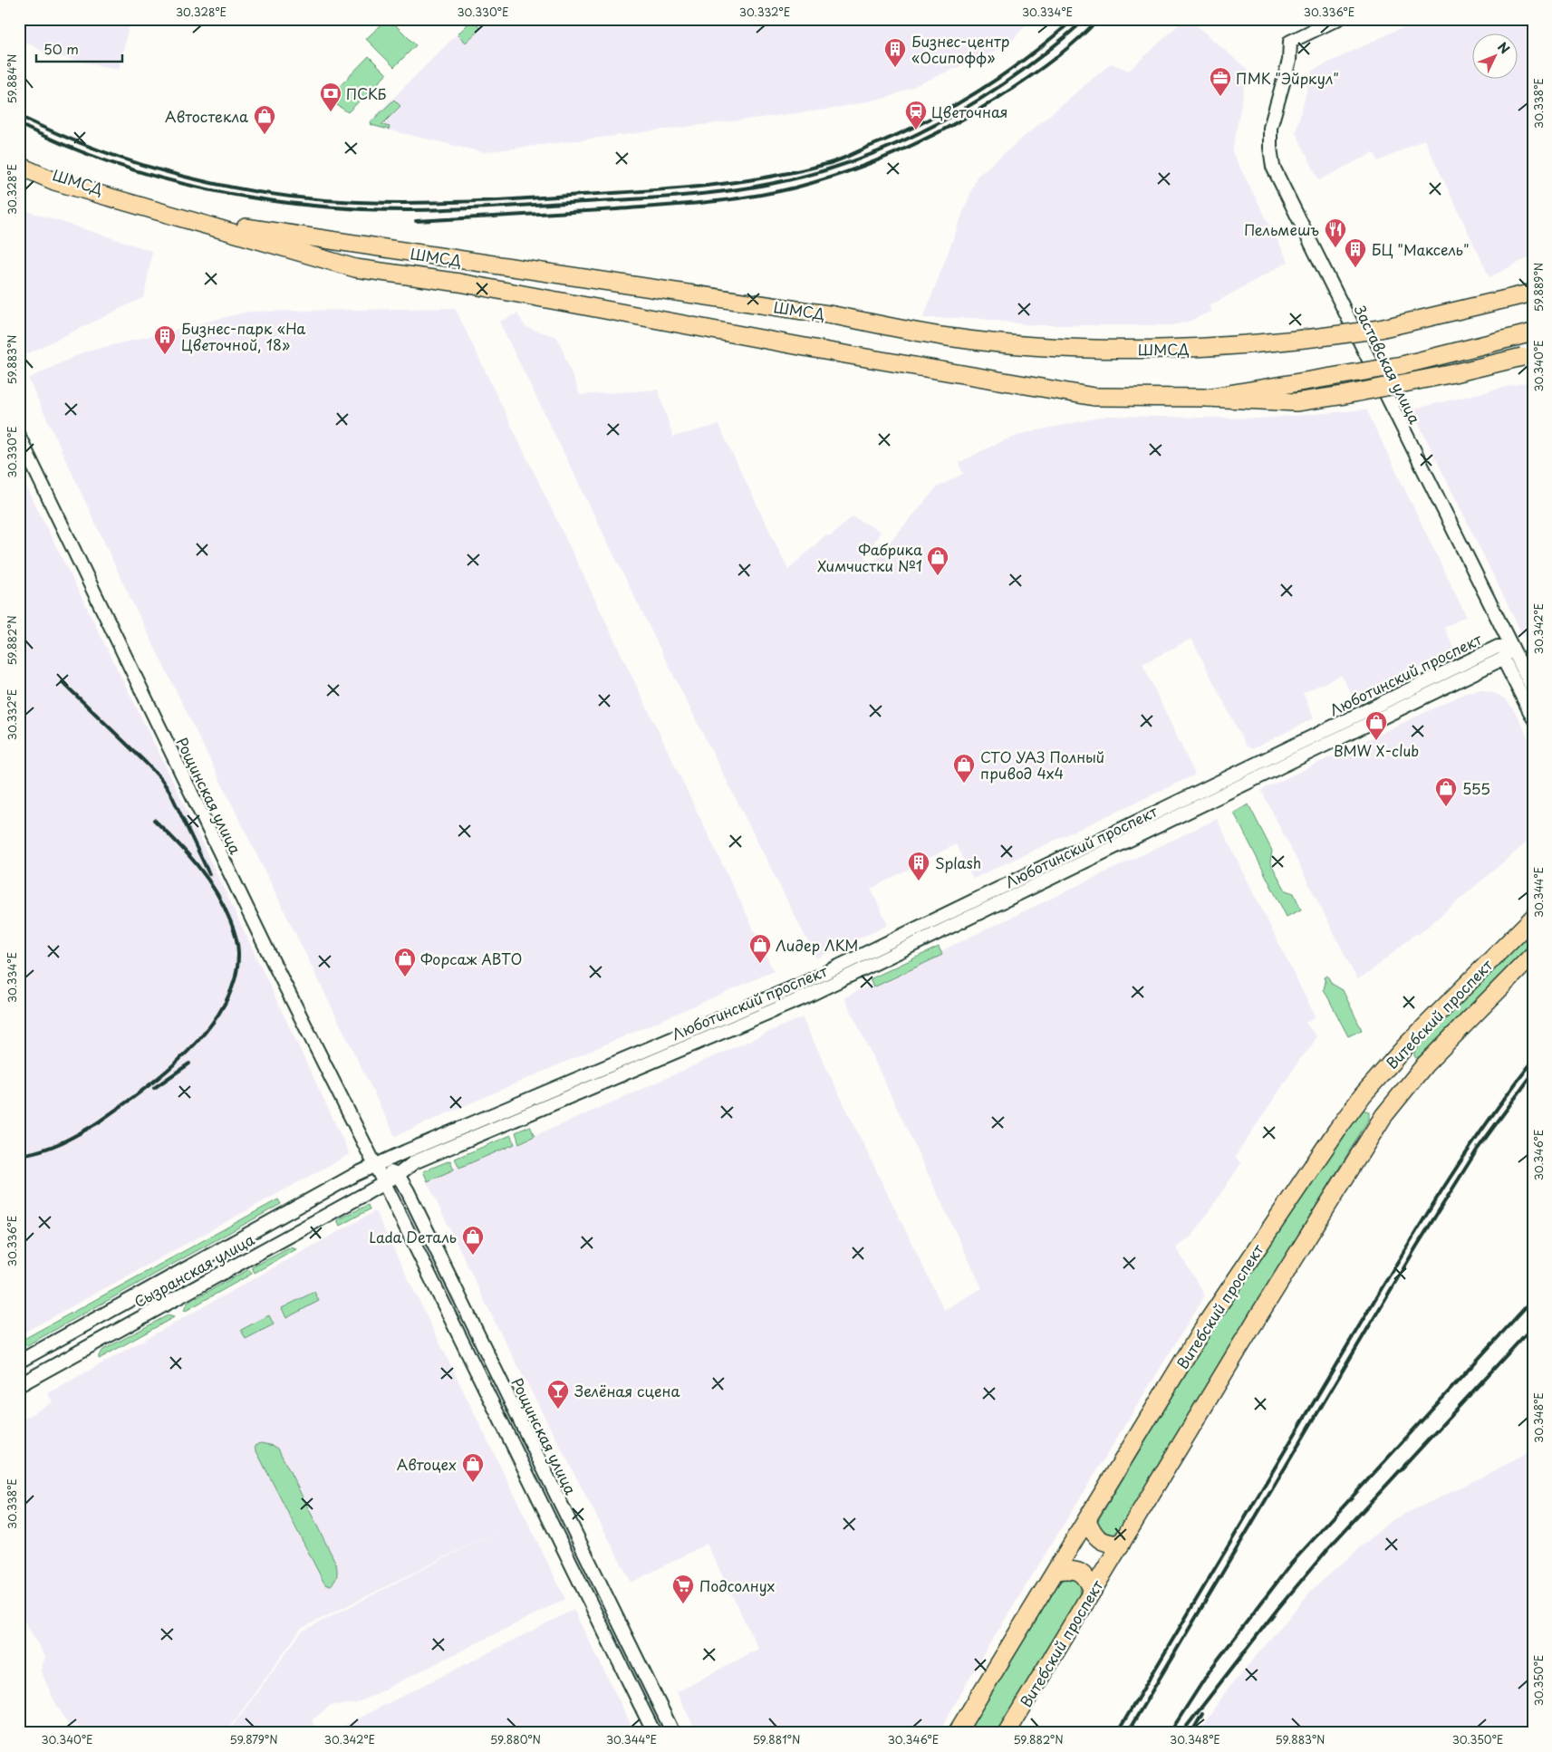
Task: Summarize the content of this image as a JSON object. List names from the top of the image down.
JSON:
{
  "streets": {
    "main road": ["ШМСД", "Витебский проспект"],
    "street": [
      "Заставская улица",
      "Люботинский проспект",
      "Рощинская улица",
      "Сызранская улица"
    ]
  },
  "crossings": [
    ["Заставская улица", "Люботинский проспект"],
    ["Люботинский проспект", "Рощинская улица"],
    ["Люботинский проспект", "Сызранская улица"],
    ["Рощинская улица", "Сызранская улица"]
  ],
  "places": {
    "building": [
      "Бизнес-центр «Осипофф»",
      "БЦ \"Максель\"",
      "Бизнес-парк «На Цветочной, 18»",
      "Splash"
    ],
    "office": ["ПМК \"Эйркул\""],
    "bank": ["ПСКБ"],
    "station": ["Цветочная"],
    "shop": [
      "Автостекла",
      "Фабрика Химчистки №1",
      "BMW X-club",
      "СТО УАЗ Полный привод 4х4",
      "555",
      "Лидер ЛКМ",
      "Форсаж АВТО",
      "Lada Dеталь",
      "Автоцех"
    ],
    "restaurant": ["Пельмешъ"],
    "bar": ["Зелёная сцена"],
    "supermarket": ["Подсолнух"]
  },
  "scale_bar": "50 m",
  "north": "top right",
  "coordinates": [
    "30.328°E",
    "30.330°E",
    "30.332°E",
    "30.334°E",
    "30.336°E",
    "59.884°N",
    "30.338°E",
    "59.889°N",
    "59.883°N",
    "30.340°E",
    "30.342°E",
    "59.882°N",
    "30.344°E",
    "30.346°E",
    "30.348°E",
    "30.350°E",
    "59.879°N",
    "59.880°N",
    "59.881°N"
  ]
}
